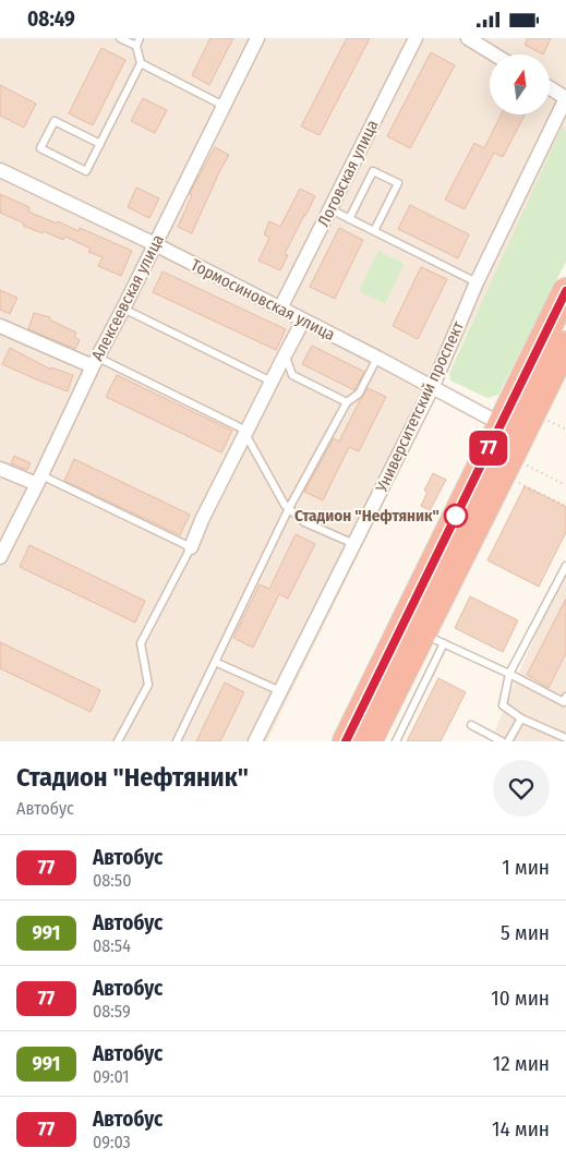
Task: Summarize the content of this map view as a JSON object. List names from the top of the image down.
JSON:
{
  "streets": {
    "street": [
      "Логовская улица",
      "Алексеевская улица",
      "Тормосиновская улица",
      "Университетский проспект"
    ]
  },
  "crossings": [
    ["Логовская улица", "Тормосиновская улица"],
    ["Алексеевская улица", "Тормосиновская улица"],
    ["Тормосиновская улица", "Университетский проспект"]
  ],
  "places": ["Стадион \"Нефтяник\""],
  "lines": ["bus line 77"],
  "north": "top",
  "page": {
    "status": "08:49",
    "on_map": "77",
    "heading": ["Стадион \"Нефтяник\"", "Автобус"],
    "list": [
      {
        "mark": "77",
        "name": "Автобус",
        "note": "08:50",
        "value": "1 мин"
      },
      {
        "mark": "991",
        "name": "Автобус",
        "note": "08:54",
        "value": "5 мин"
      },
      {
        "mark": "77",
        "name": "Автобус",
        "note": "08:59",
        "value": "10 мин"
      },
      {
        "mark": "991",
        "name": "Автобус",
        "note": "09:01",
        "value": "12 мин"
      },
      {
        "mark": "77",
        "name": "Автобус",
        "note": "09:03",
        "value": "14 мин"
      }
    ]
  }
}
